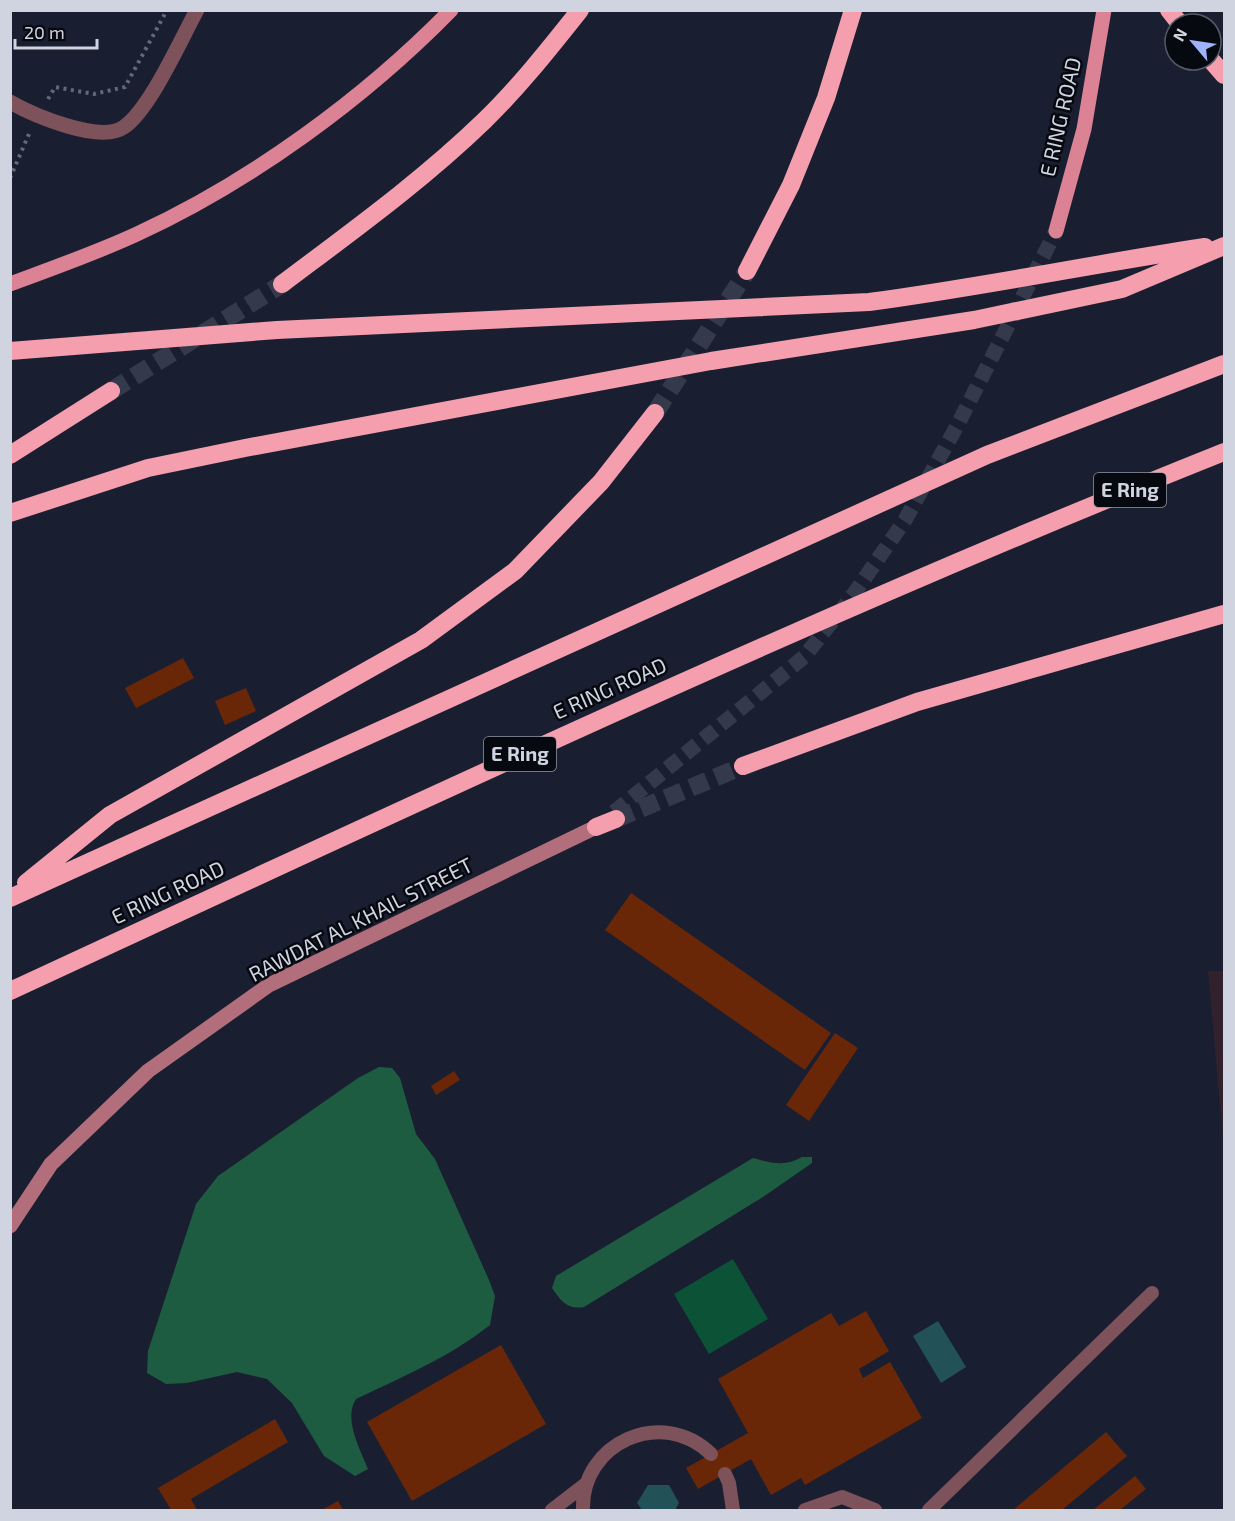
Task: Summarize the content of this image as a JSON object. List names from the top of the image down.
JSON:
{
  "streets": {
    "highway": ["E RING ROAD", "E Ring"],
    "street": ["RAWDAT AL KHAIL STREET"]
  },
  "scale_bar": "20 m",
  "north": "top left"
}
